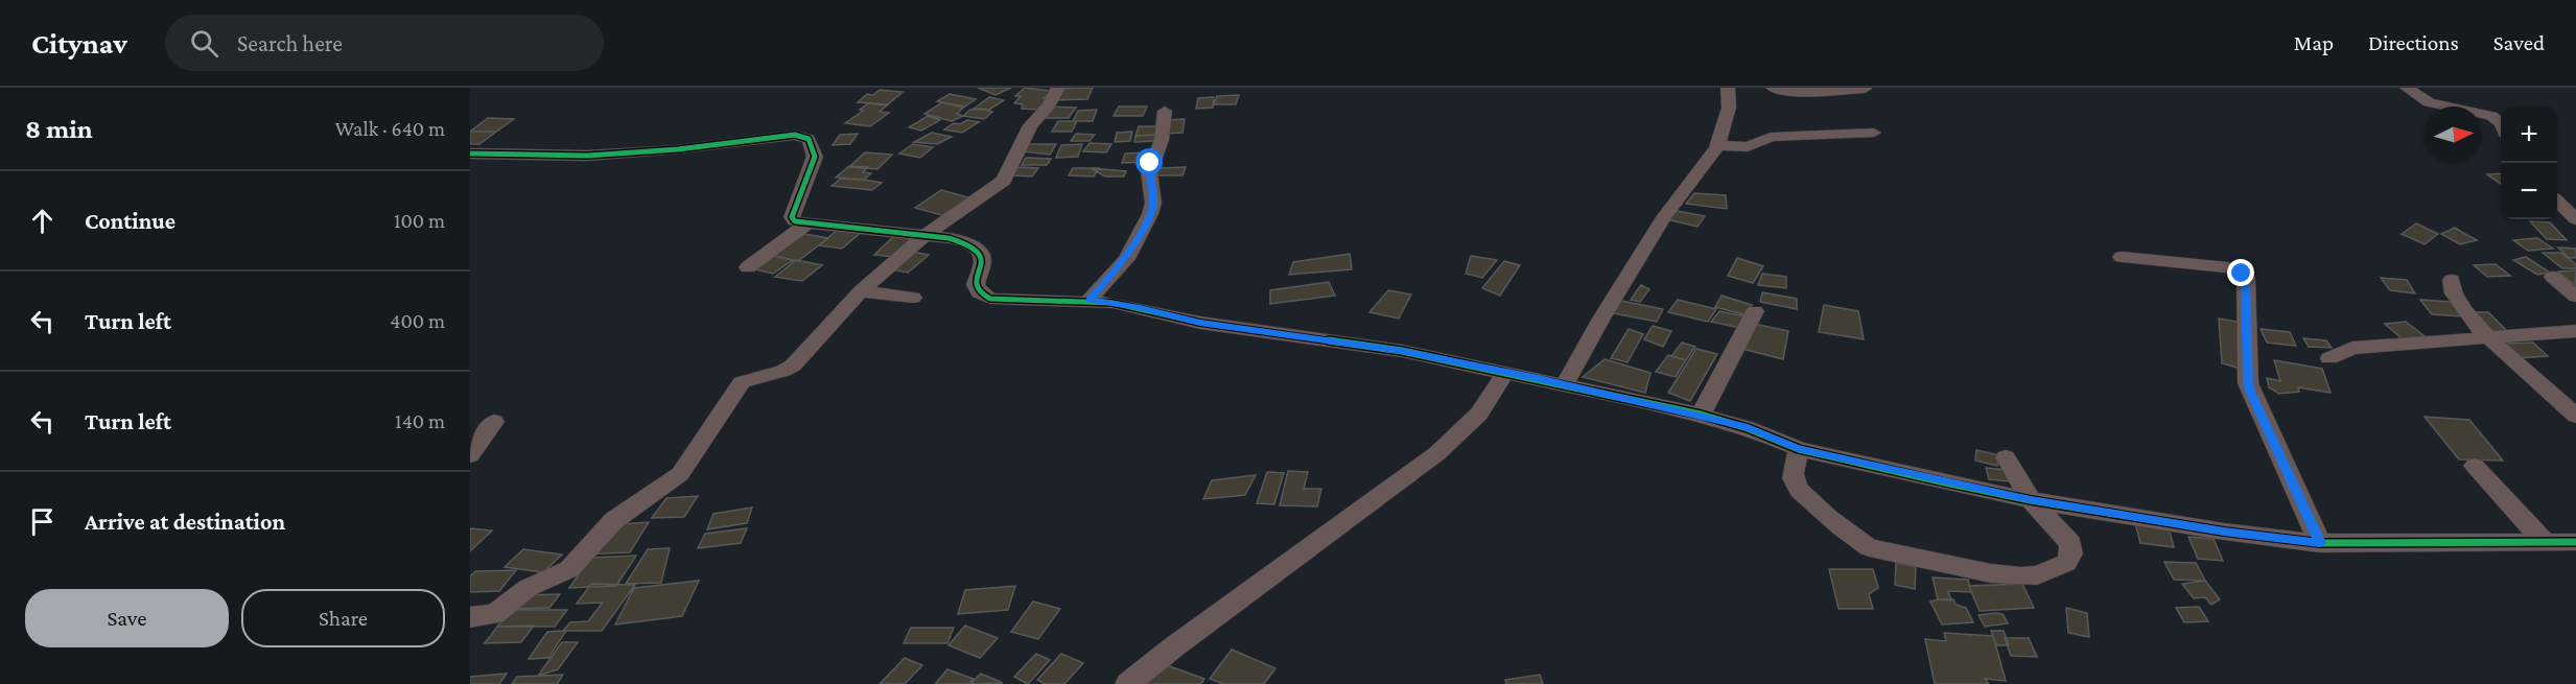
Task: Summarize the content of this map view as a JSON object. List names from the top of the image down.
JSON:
{
  "north": "right",
  "page": {
    "header": "Citynav",
    "search": "Search here",
    "nav": ["Map", "Directions", "Saved"],
    "heading": ["8 min", "Walk · 640 m"],
    "map_buttons": ["+", "−"],
    "list": [
      ["Continue", "100 m"],
      ["Turn left", "400 m"],
      ["Turn left", "140 m"],
      "Arrive at destination"
    ],
    "buttons": ["Save", "Share"]
  }
}
